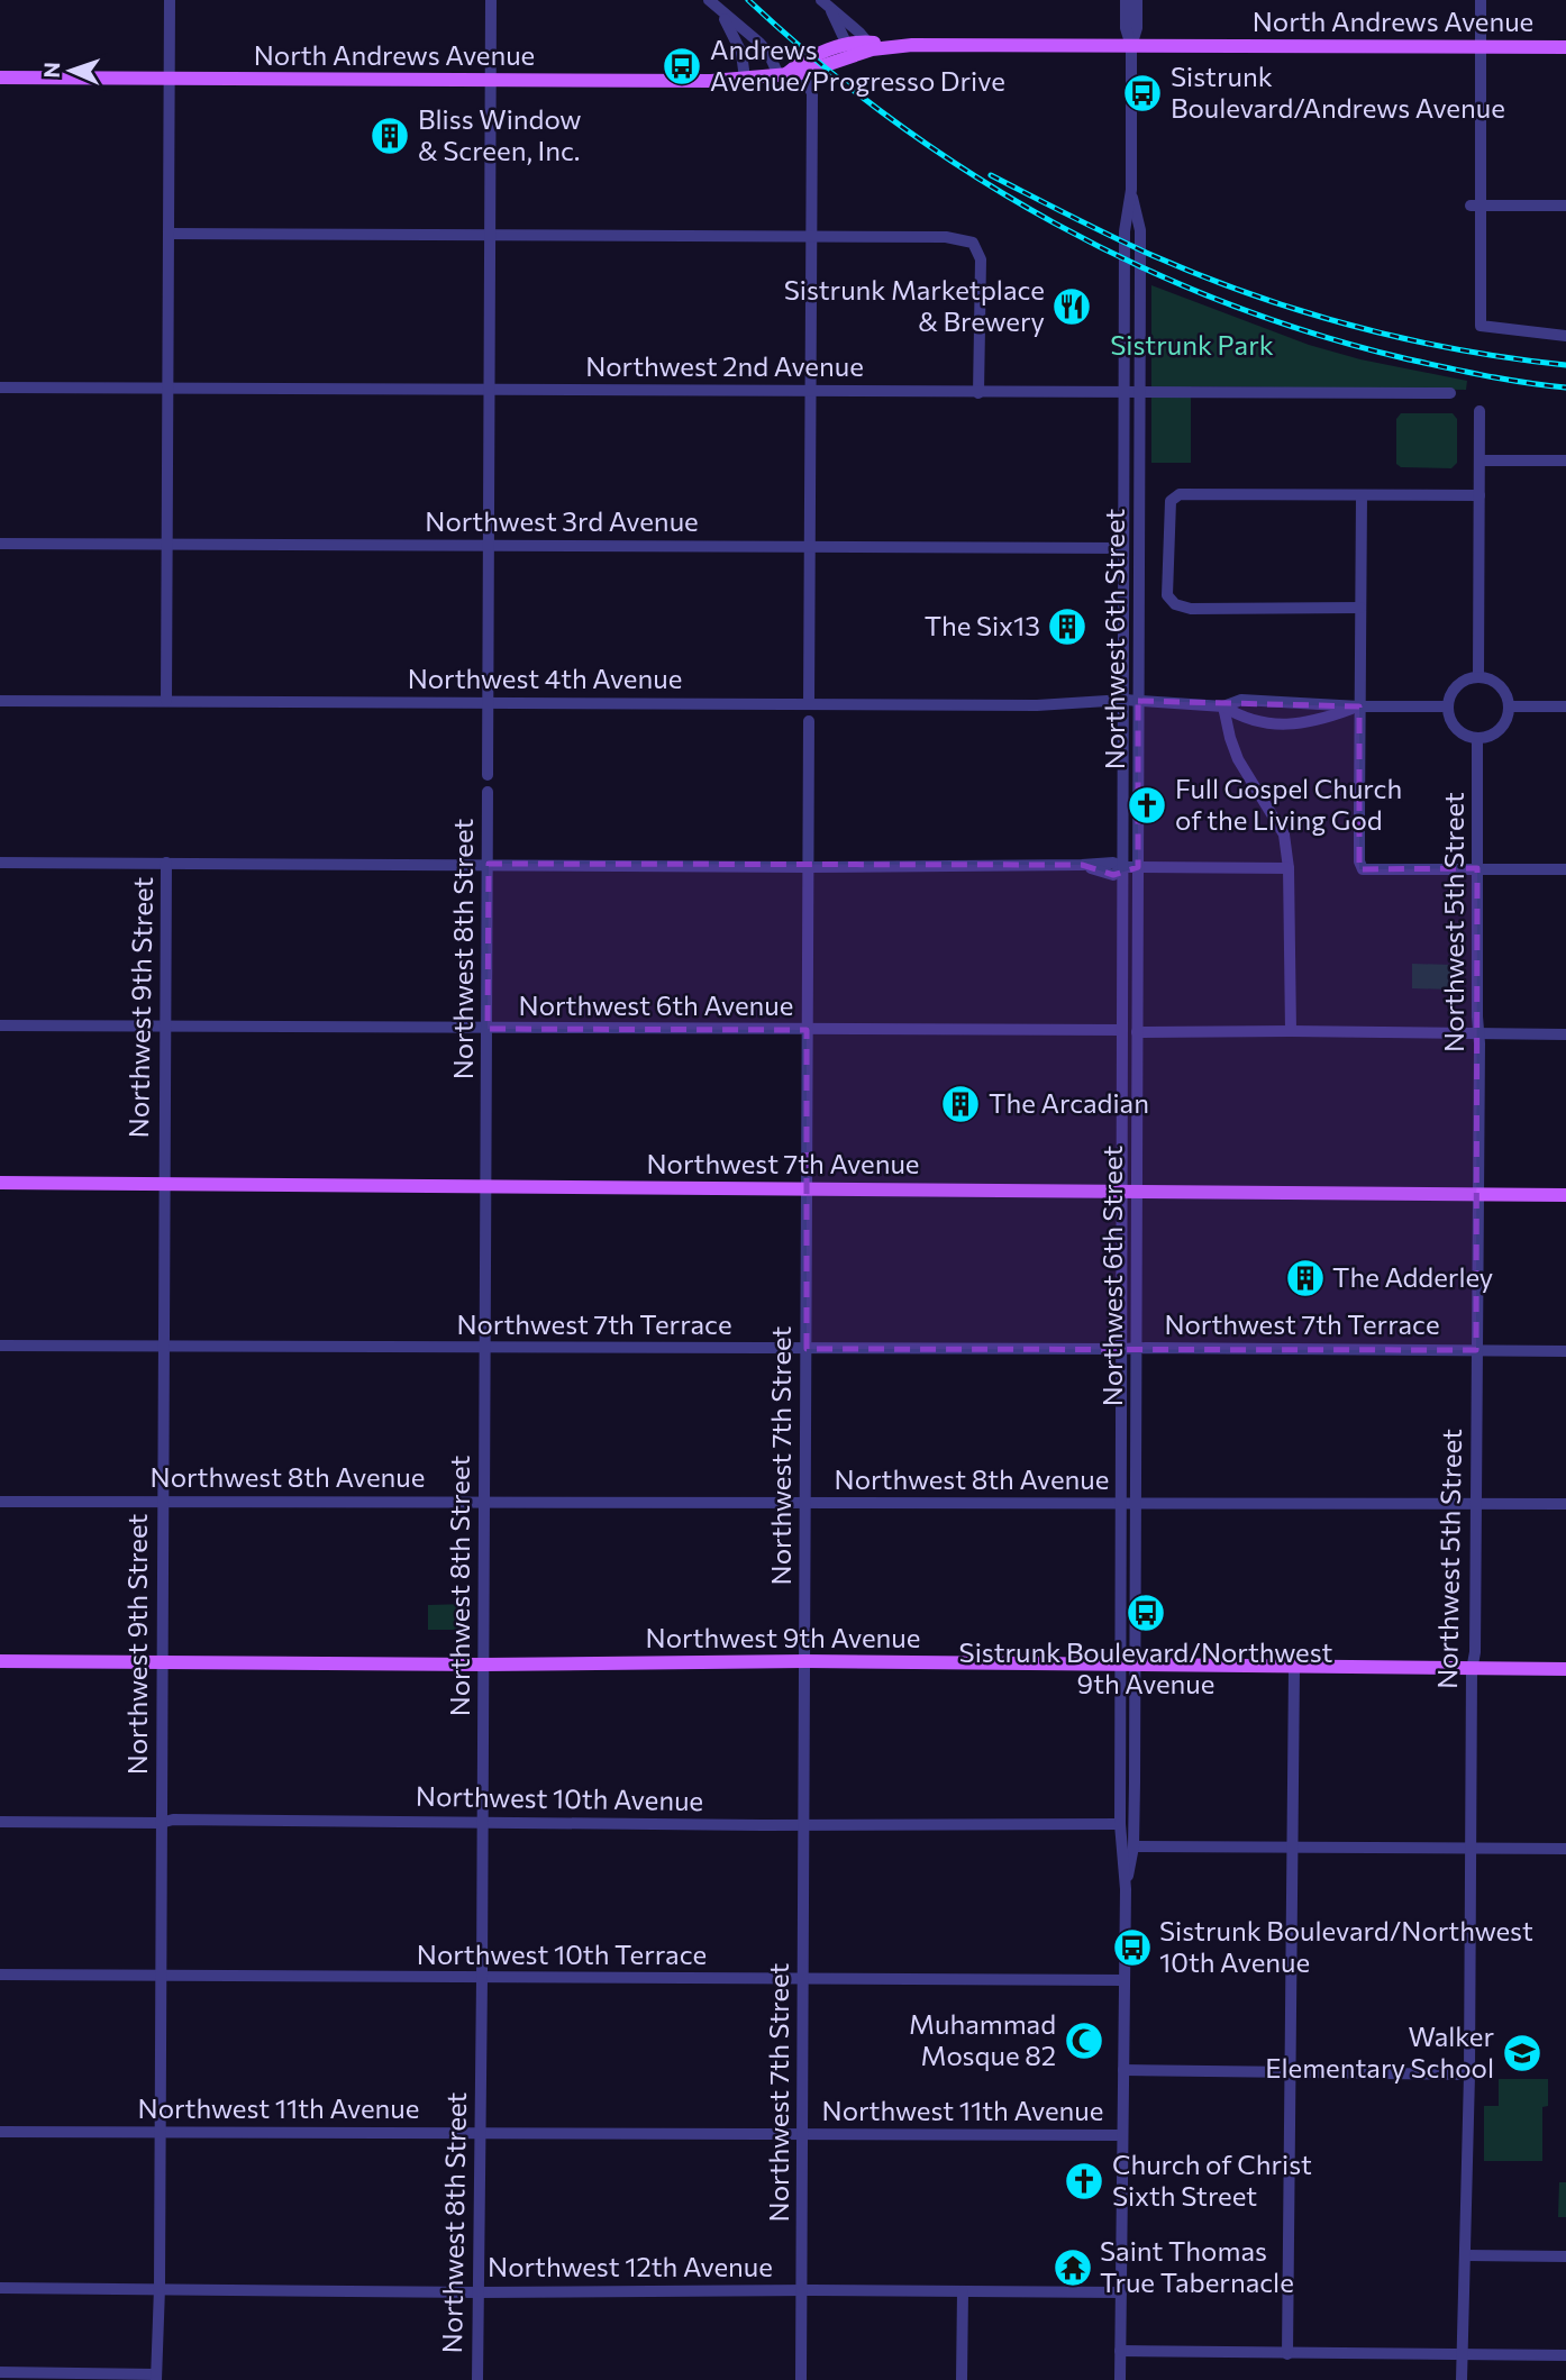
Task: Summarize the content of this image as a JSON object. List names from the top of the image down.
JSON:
{
  "streets": {
    "main road": ["North Andrews Avenue", "Northwest 7th Avenue", "Northwest 9th Avenue"],
    "street": [
      "Northwest 2nd Avenue",
      "Northwest 3rd Avenue",
      "Northwest 6th Street",
      "Northwest 4th Avenue",
      "Northwest 5th Street",
      "Northwest 8th Street",
      "Northwest 6th Avenue",
      "Northwest 9th Street",
      "Northwest 7th Terrace",
      "Northwest 7th Street",
      "Northwest 8th Avenue",
      "Northwest 10th Avenue",
      "Northwest 10th Terrace",
      "Northwest 11th Avenue",
      "Northwest 12th Avenue"
    ]
  },
  "crossings": [
    ["North Andrews Avenue", "Northwest 6th Street"],
    ["Northwest 2nd Avenue", "Northwest 6th Street"],
    ["Northwest 3rd Avenue", "Northwest 6th Street"],
    ["Northwest 6th Street", "Northwest 4th Avenue"],
    ["Northwest 6th Street", "Northwest 6th Avenue"],
    ["Northwest 6th Street", "Northwest 7th Avenue"],
    ["Northwest 6th Street", "Northwest 7th Terrace"],
    ["Northwest 6th Street", "Northwest 8th Avenue"],
    ["Northwest 6th Street", "Northwest 9th Avenue"],
    ["Northwest 6th Street", "Northwest 10th Avenue"],
    ["Northwest 6th Street", "Northwest 10th Terrace"],
    ["Northwest 6th Street", "Northwest 11th Avenue"],
    ["Northwest 6th Street", "Northwest 12th Avenue"],
    ["Northwest 4th Avenue", "Northwest 5th Street"],
    ["Northwest 5th Street", "Northwest 7th Avenue"],
    ["Northwest 5th Street", "Northwest 7th Terrace"],
    ["Northwest 5th Street", "Northwest 8th Avenue"],
    ["Northwest 5th Street", "Northwest 9th Avenue"],
    ["Northwest 5th Street", "Northwest 11th Avenue"],
    ["Northwest 8th Street", "Northwest 6th Avenue"],
    ["Northwest 8th Street", "Northwest 7th Avenue"],
    ["Northwest 8th Street", "Northwest 7th Terrace"],
    ["Northwest 8th Street", "Northwest 8th Avenue"],
    ["Northwest 8th Street", "Northwest 9th Avenue"],
    ["Northwest 8th Street", "Northwest 10th Avenue"],
    ["Northwest 8th Street", "Northwest 10th Terrace"],
    ["Northwest 8th Street", "Northwest 11th Avenue"],
    ["Northwest 8th Street", "Northwest 12th Avenue"],
    ["Northwest 6th Avenue", "Northwest 9th Street"],
    ["Northwest 6th Avenue", "Northwest 7th Street"],
    ["Northwest 9th Street", "Northwest 7th Avenue"],
    ["Northwest 9th Street", "Northwest 7th Terrace"],
    ["Northwest 9th Street", "Northwest 8th Avenue"],
    ["Northwest 9th Street", "Northwest 9th Avenue"],
    ["Northwest 9th Street", "Northwest 10th Avenue"],
    ["Northwest 9th Street", "Northwest 10th Terrace"],
    ["Northwest 9th Street", "Northwest 11th Avenue"],
    ["Northwest 9th Street", "Northwest 12th Avenue"],
    ["Northwest 7th Avenue", "Northwest 7th Street"],
    ["Northwest 7th Terrace", "Northwest 7th Street"],
    ["Northwest 7th Street", "Northwest 8th Avenue"],
    ["Northwest 7th Street", "Northwest 9th Avenue"],
    ["Northwest 7th Street", "Northwest 10th Avenue"],
    ["Northwest 7th Street", "Northwest 10th Terrace"],
    ["Northwest 7th Street", "Northwest 11th Avenue"],
    ["Northwest 7th Street", "Northwest 12th Avenue"]
  ],
  "parks": ["Sistrunk Park"],
  "places": {
    "bus stop": [
      "Andrews Avenue/Progresso Drive",
      "Sistrunk Boulevard/Andrews Avenue",
      "Sistrunk Boulevard/Northwest 9th Avenue",
      "Sistrunk Boulevard/Northwest 10th Avenue"
    ],
    "building": [
      "Bliss Window & Screen, Inc.",
      "The Six13",
      "The Arcadian",
      "The Adderley"
    ],
    "restaurant": ["Sistrunk Marketplace & Brewery"],
    "church": ["Full Gospel Church of the Living God", "Church of Christ Sixth Street"],
    "mosque": ["Muhammad Mosque 82"],
    "school or university": ["Walker Elementary School"],
    "temple": ["Saint Thomas True Tabernacle"]
  },
  "north": "left"
}
